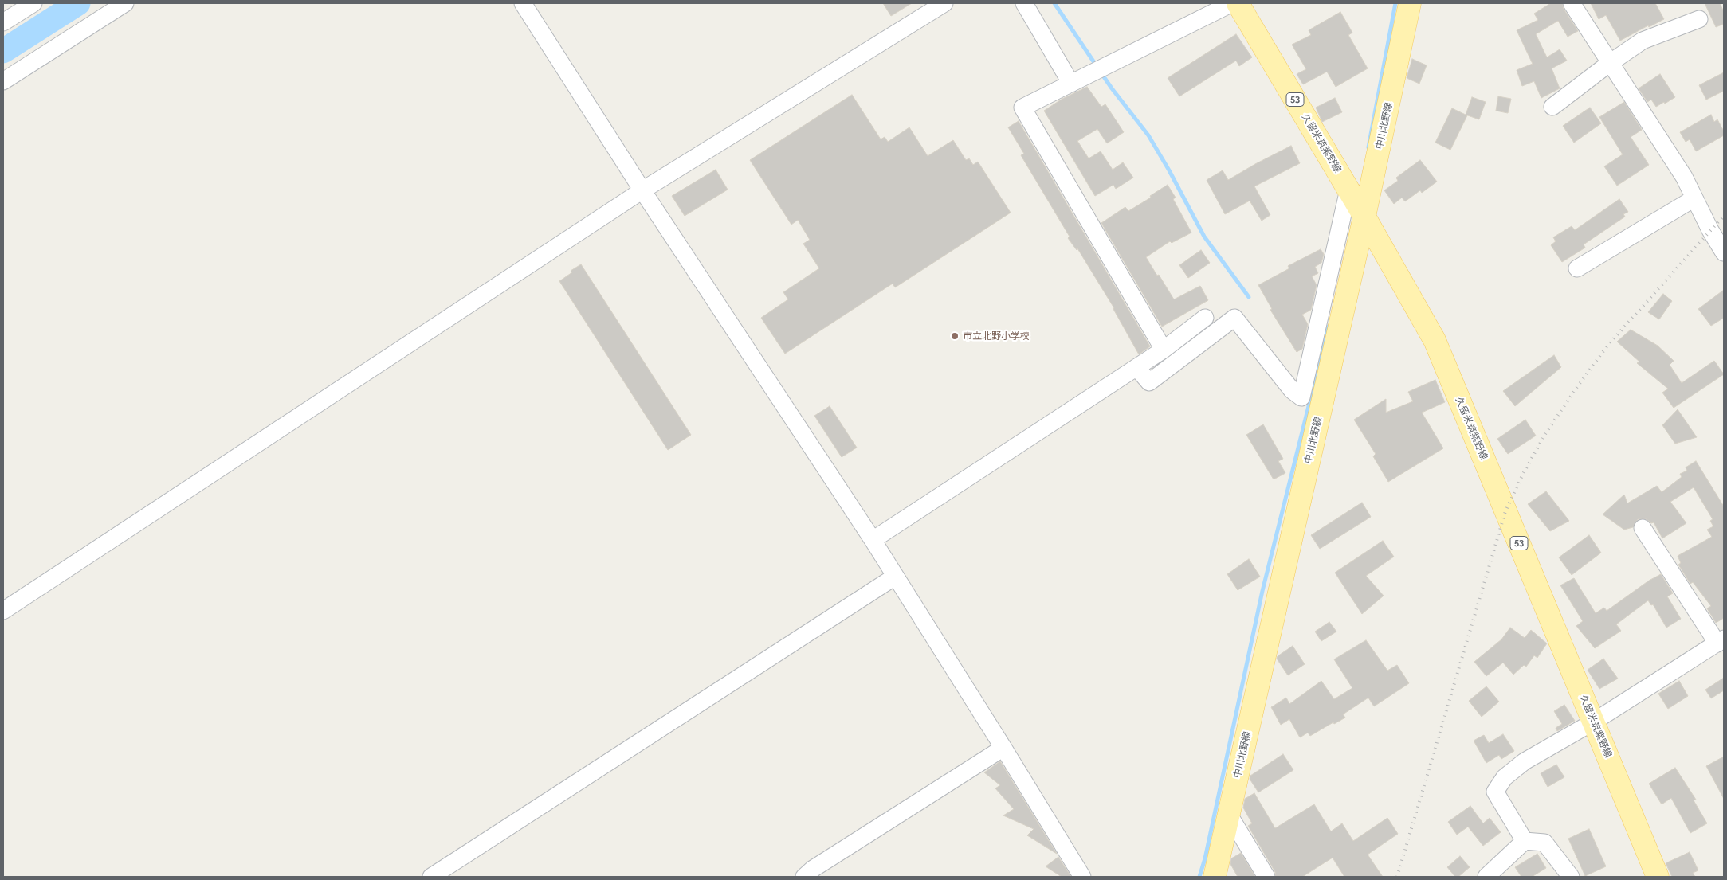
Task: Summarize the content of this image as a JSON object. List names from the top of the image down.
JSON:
{
  "streets": {
    "main road": ["53", "中川北野線", "久留米筑紫野線"]
  },
  "crossings": [
    ["中川北野線", "久留米筑紫野線"]
  ],
  "places": ["市立北野小学校"]
}
